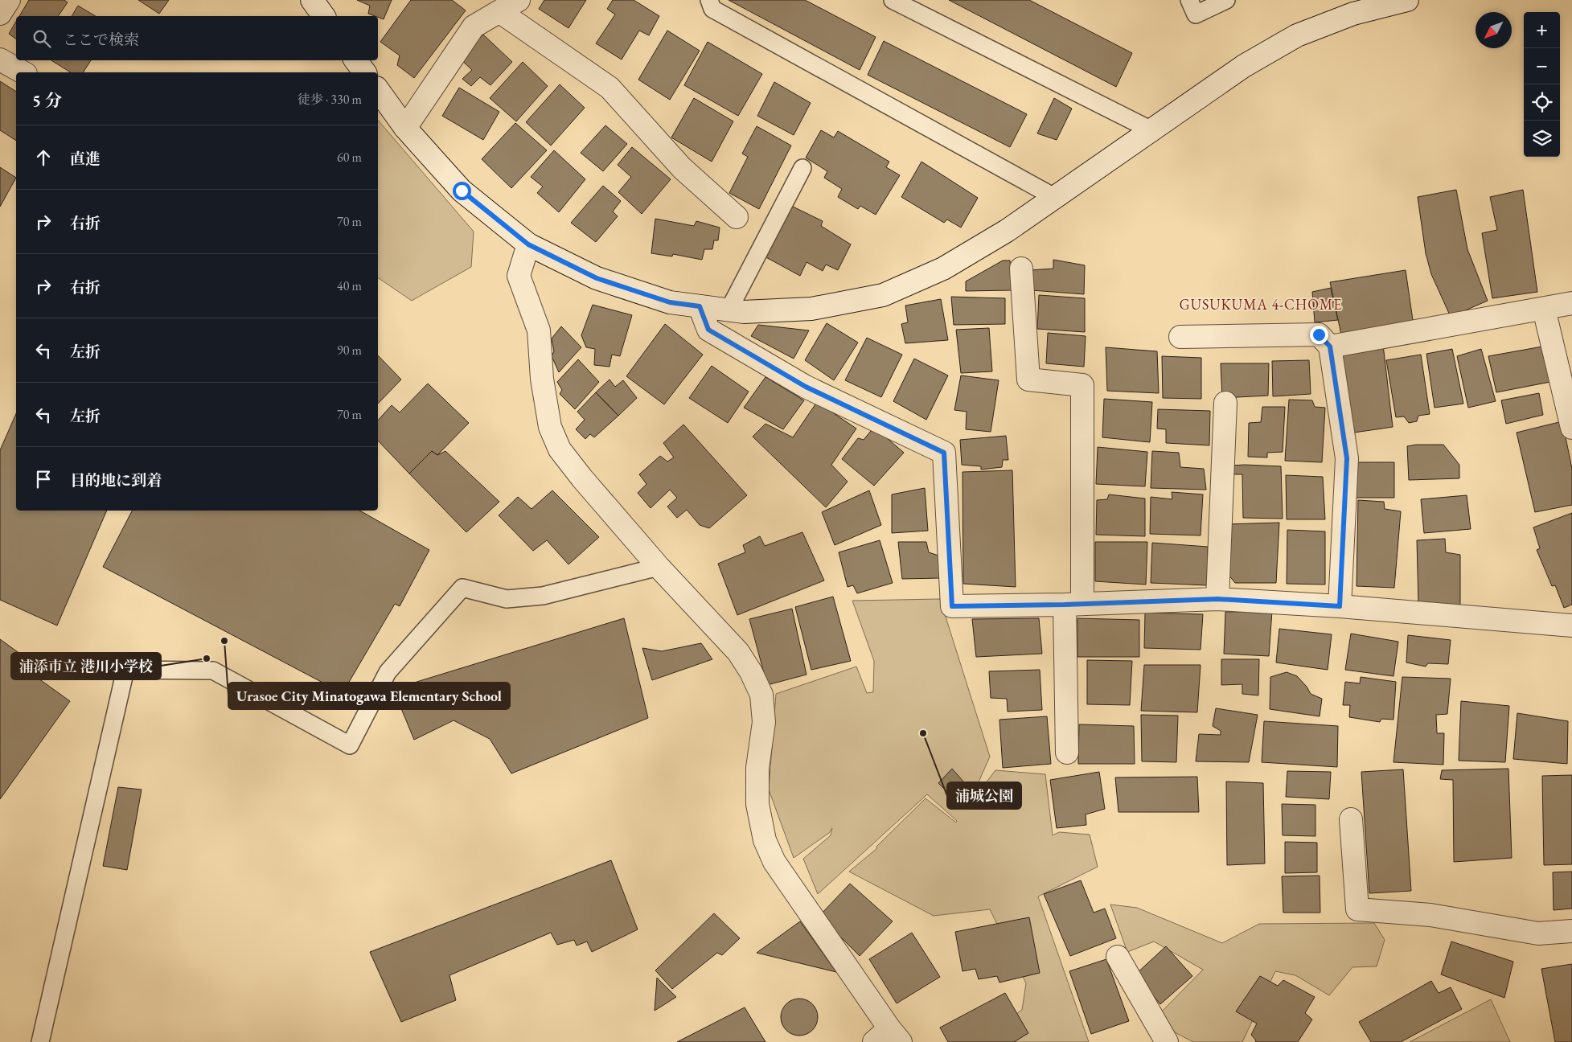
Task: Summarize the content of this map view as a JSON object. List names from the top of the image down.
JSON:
{
  "districts": ["GUSUKUMA 4-CHOME"],
  "places": ["Urasoe City Minatogawa Elementary School", "浦添市立 港川小学校", "浦城公園"],
  "north": "bottom left",
  "page": {
    "map_buttons": ["+", "−"],
    "search": "ここで検索",
    "heading": ["5 分", "徒歩 · 330 m"],
    "list": [
      ["直進", "60 m"],
      ["右折", "70 m"],
      ["右折", "40 m"],
      ["左折", "90 m"],
      ["左折", "70 m"],
      "目的地に到着"
    ]
  }
}
